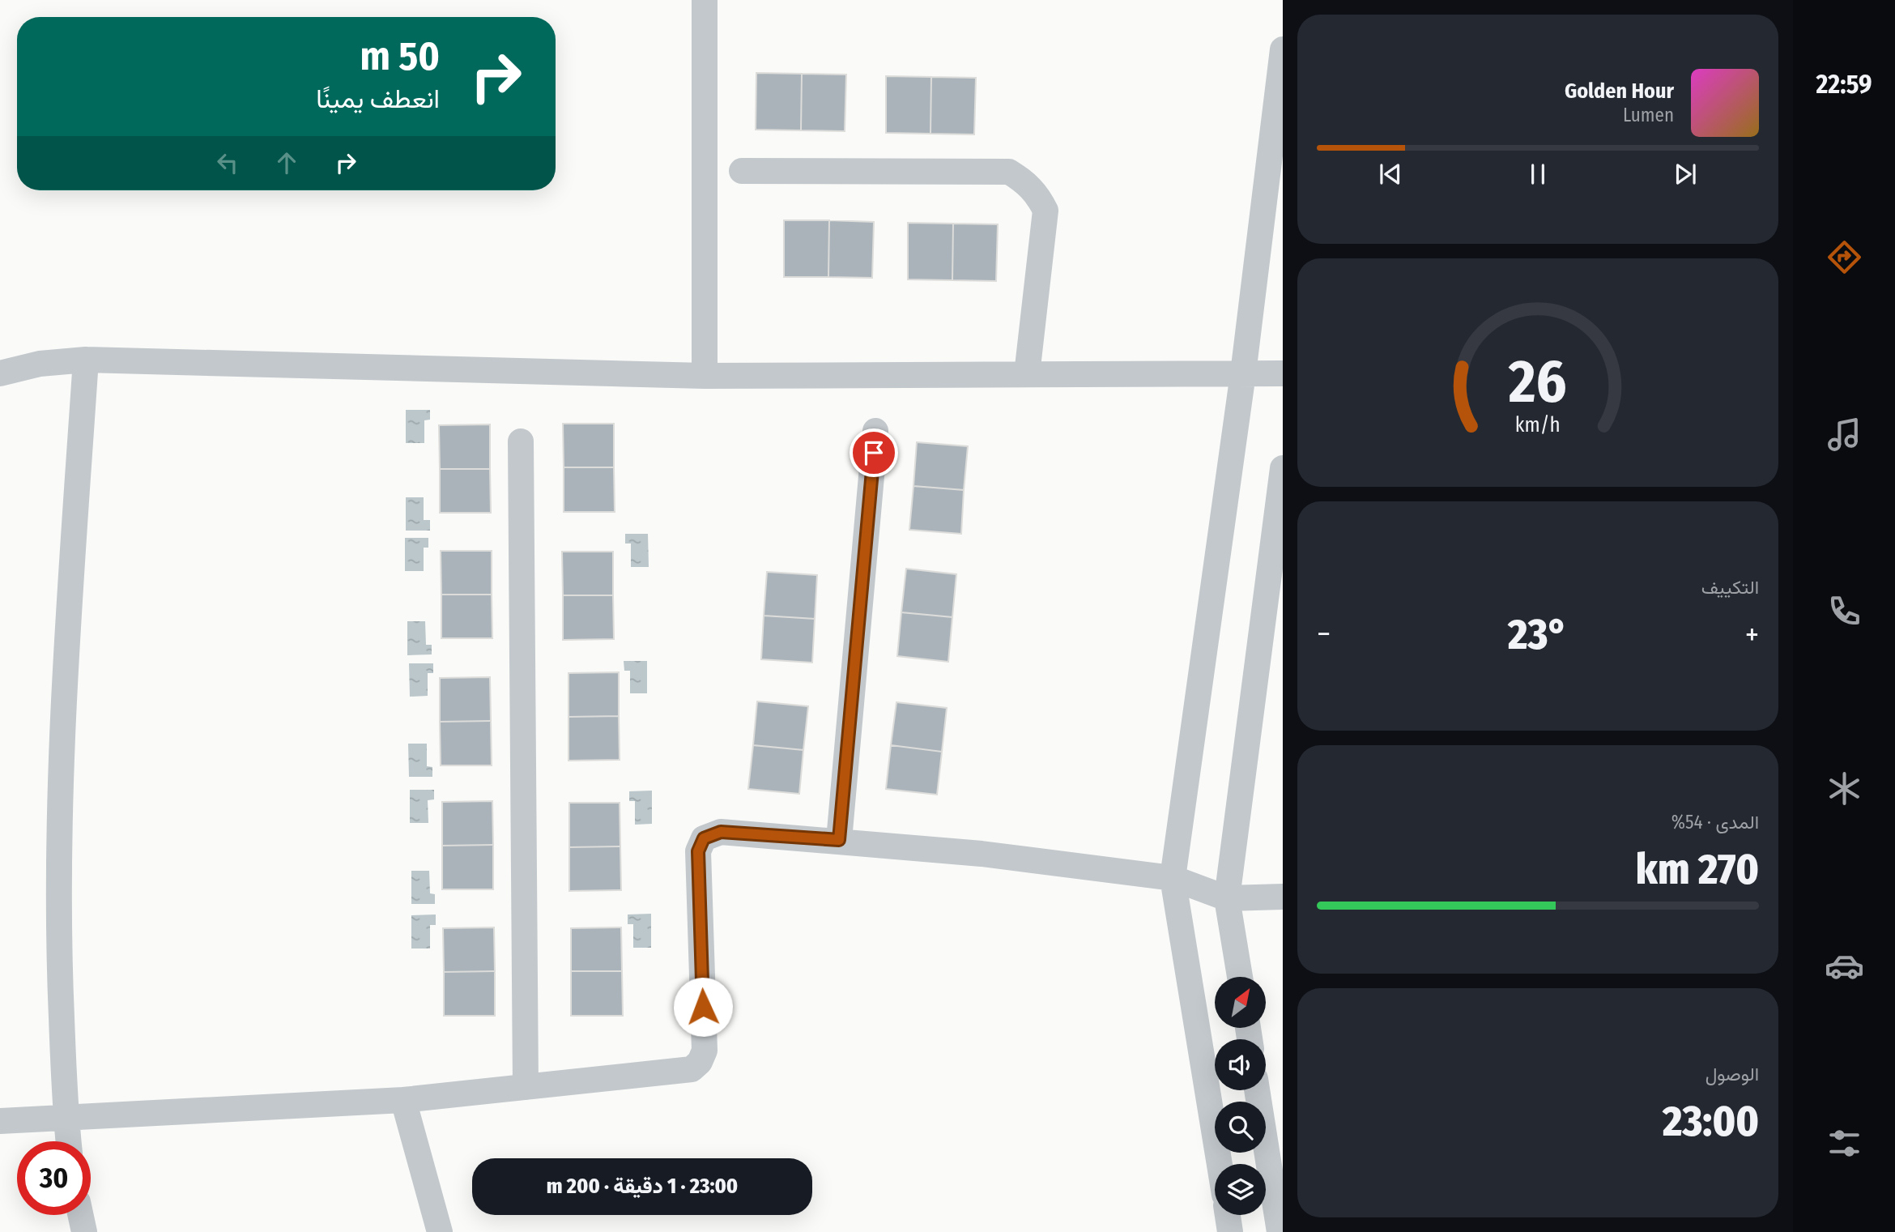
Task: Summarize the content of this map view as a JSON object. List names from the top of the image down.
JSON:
{
  "north": "top right",
  "page": {
    "tabs": "22:59",
    "turn": ["50 m", "انعطف يمينًا"],
    "song": ["Golden Hour", "Lumen"],
    "tile": [
      "التكييف",
      ["المدى · 54%", "270 km"],
      ["الوصول", "23:00"]
    ],
    "heat": ["−", "23°", "+"],
    "limit": "30",
    "trip": "23:00 · 1 دقيقة · 200 m",
    "gauge": ["26", "km/h"]
  }
}
